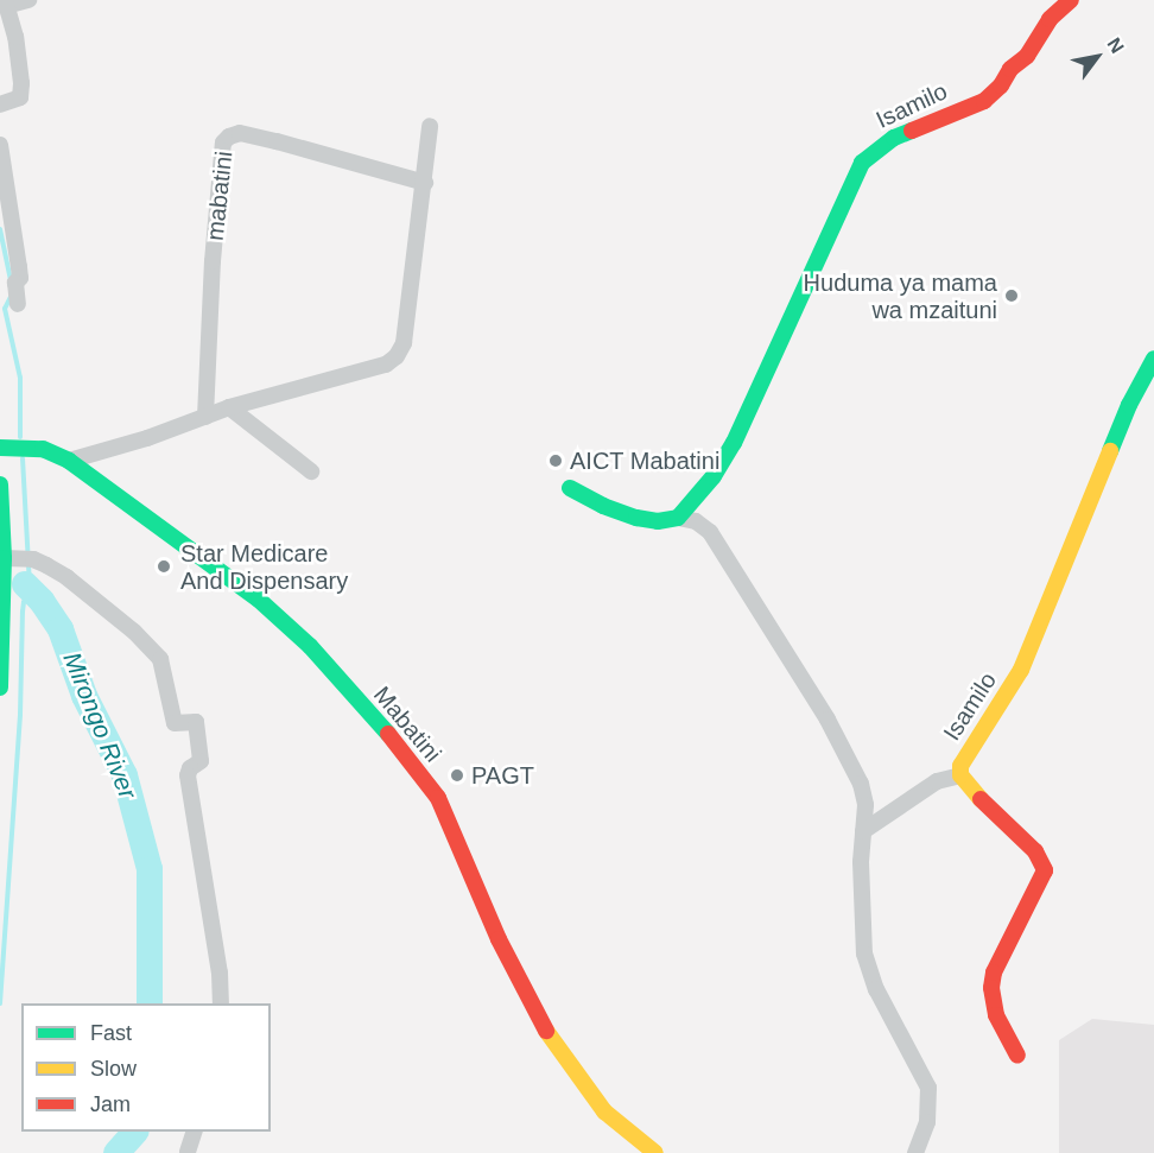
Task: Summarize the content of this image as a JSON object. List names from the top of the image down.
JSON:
{
  "streets": {
    "main road": ["Isamilo", "Mabatini"],
    "street": ["mabatini"]
  },
  "water": ["Mirongo River"],
  "places": [
    "Huduma ya mama wa mzaituni",
    "AICT Mabatini",
    "Star Medicare And Dispensary",
    "PAGT"
  ],
  "legend": ["Fast", "Slow", "Jam"],
  "north": "top right"
}
